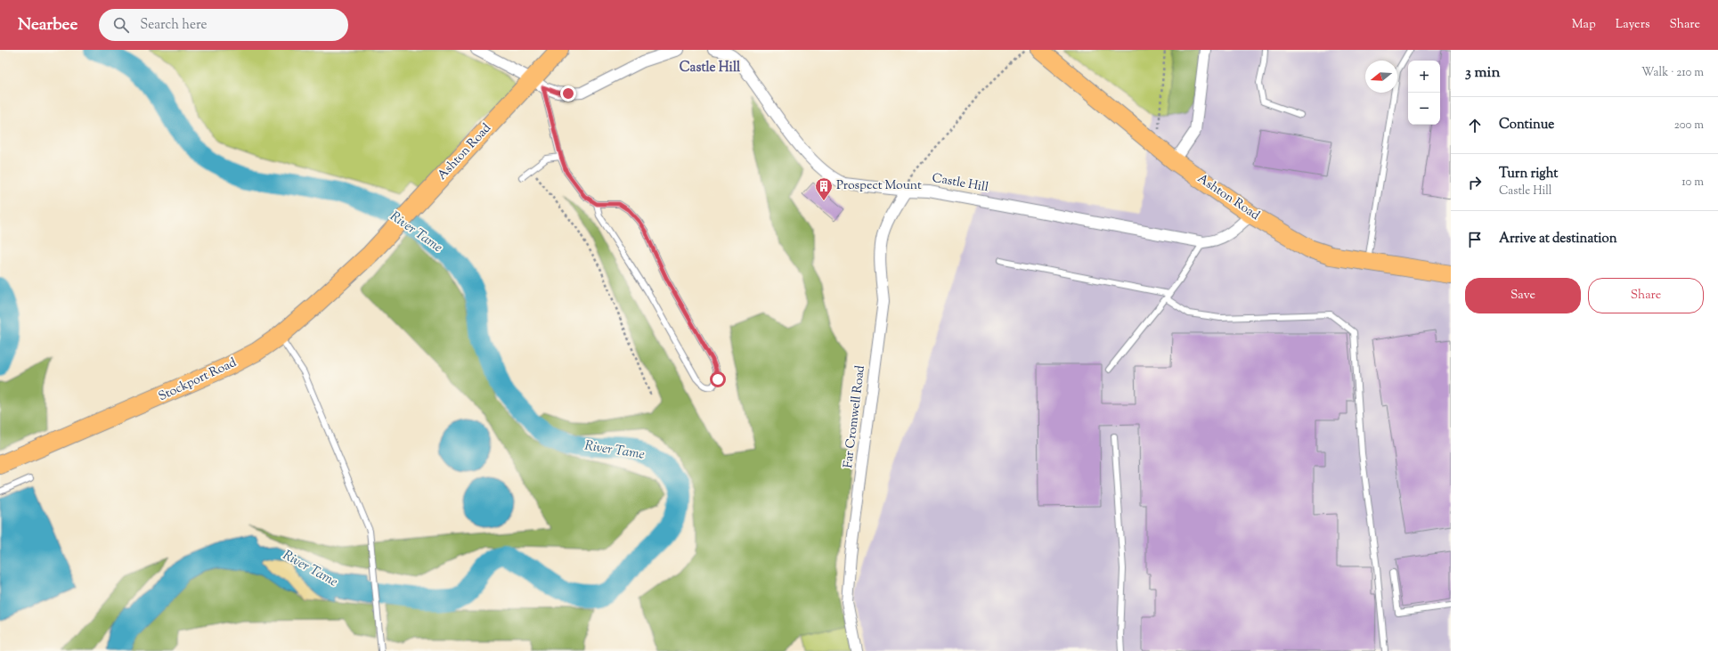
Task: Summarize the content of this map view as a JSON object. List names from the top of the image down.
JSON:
{
  "streets": {
    "highway": ["Ashton Road", "Stockport Road"],
    "street": ["Castle Hill", "Far Cromwell Road"]
  },
  "crossings": [
    ["Ashton Road", "Castle Hill"],
    ["Ashton Road", "Stockport Road"],
    ["Castle Hill", "Far Cromwell Road"]
  ],
  "districts": ["Castle Hill"],
  "water": ["River Tame"],
  "places": {
    "building": ["Prospect Mount"]
  },
  "north": "left",
  "page": {
    "header": "Nearbee",
    "search": "Search here",
    "nav": ["Map", "Layers", "Share"],
    "heading": ["3 min", "Walk · 210 m"],
    "map_buttons": ["+", "−"],
    "list": [
      ["Continue", "200 m"],
      ["Turn right", "Castle Hill", "10 m"],
      "Arrive at destination"
    ],
    "buttons": ["Save", "Share"]
  }
}
